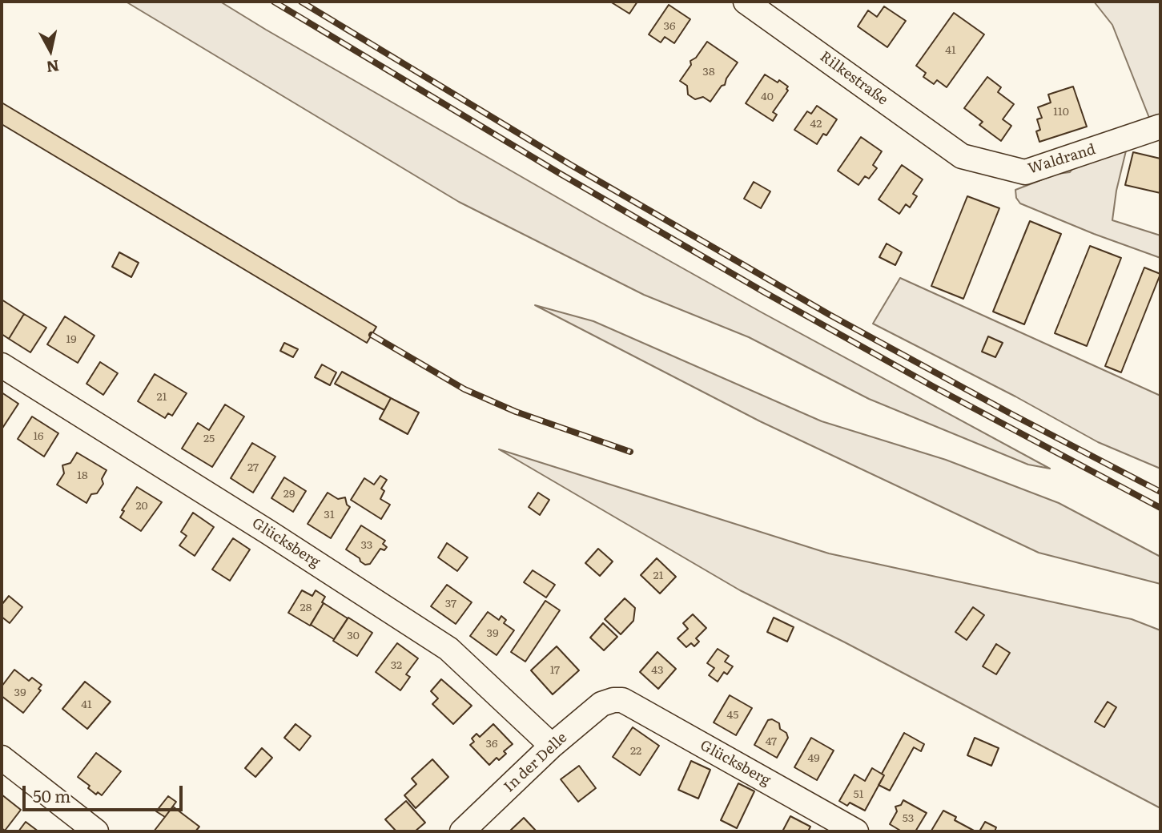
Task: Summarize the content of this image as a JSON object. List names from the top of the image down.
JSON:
{
  "streets": {
    "street": [
      "Rilkestraße",
      "Waldrand",
      "Glücksberg",
      "In der Delle"
    ]
  },
  "crossings": [
    ["Rilkestraße", "Waldrand"],
    ["Glücksberg", "In der Delle"]
  ],
  "house_numbers": [
    "36",
    "41",
    "38",
    "40",
    "110",
    "42",
    "19",
    "21",
    "16",
    "25",
    "27",
    "18",
    "29",
    "20",
    "31",
    "33",
    "21",
    "37",
    "28",
    "39",
    "30",
    "32",
    "17",
    "43",
    "39",
    "41",
    "45",
    "47",
    "36",
    "22",
    "49",
    "51",
    "53"
  ],
  "scale_bar": "50 m",
  "north": "bottom"
}
